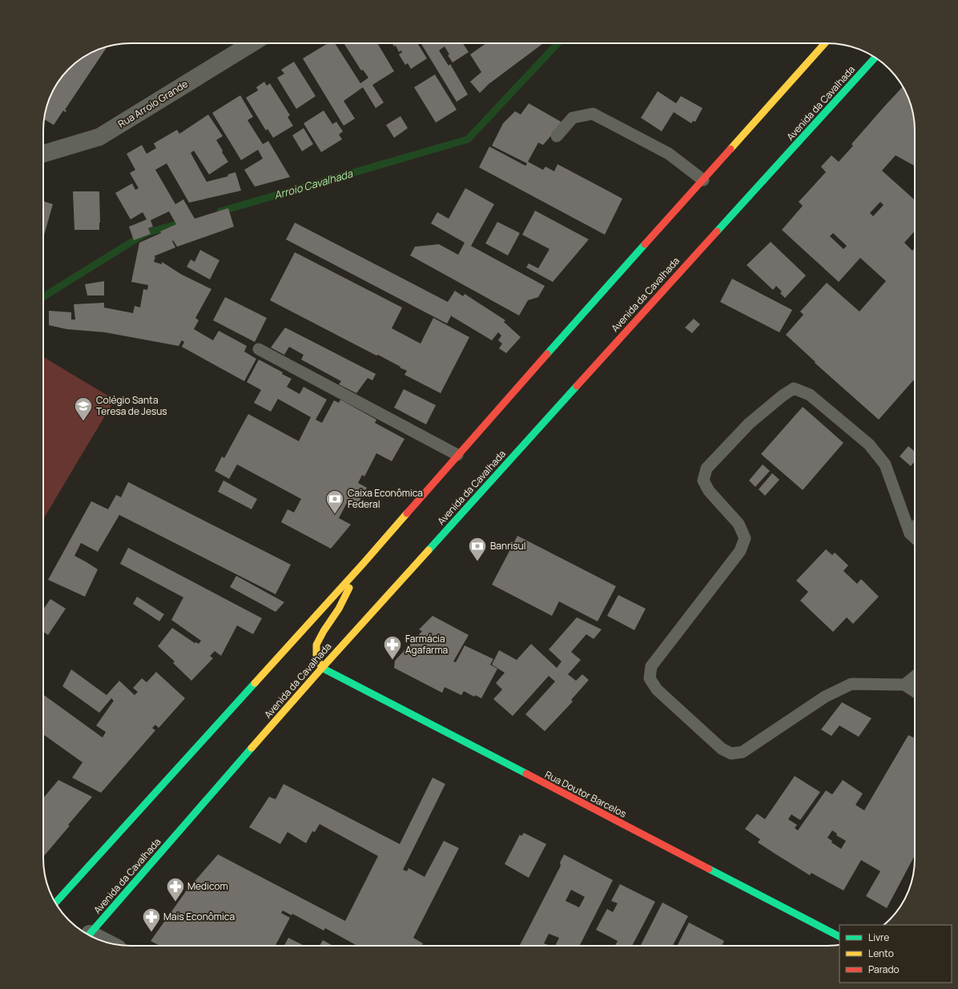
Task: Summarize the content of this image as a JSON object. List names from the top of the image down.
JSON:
{
  "streets": {
    "main road": ["Avenida da Cavalhada", "Rua Doutor Barcelos"],
    "street": ["Rua Arroio Grande"]
  },
  "crossings": [
    ["Avenida da Cavalhada", "Rua Doutor Barcelos"]
  ],
  "water": ["Arroio Cavalhada"],
  "places": {
    "school or university": ["Colégio Santa Teresa de Jesus"],
    "bank": ["Caixa Econômica Federal", "Banrisul"],
    "pharmacy": ["Farmácia Agafarma", "Medicom", "Mais Econômica"]
  },
  "legend": ["Livre", "Lento", "Parado"]
}
